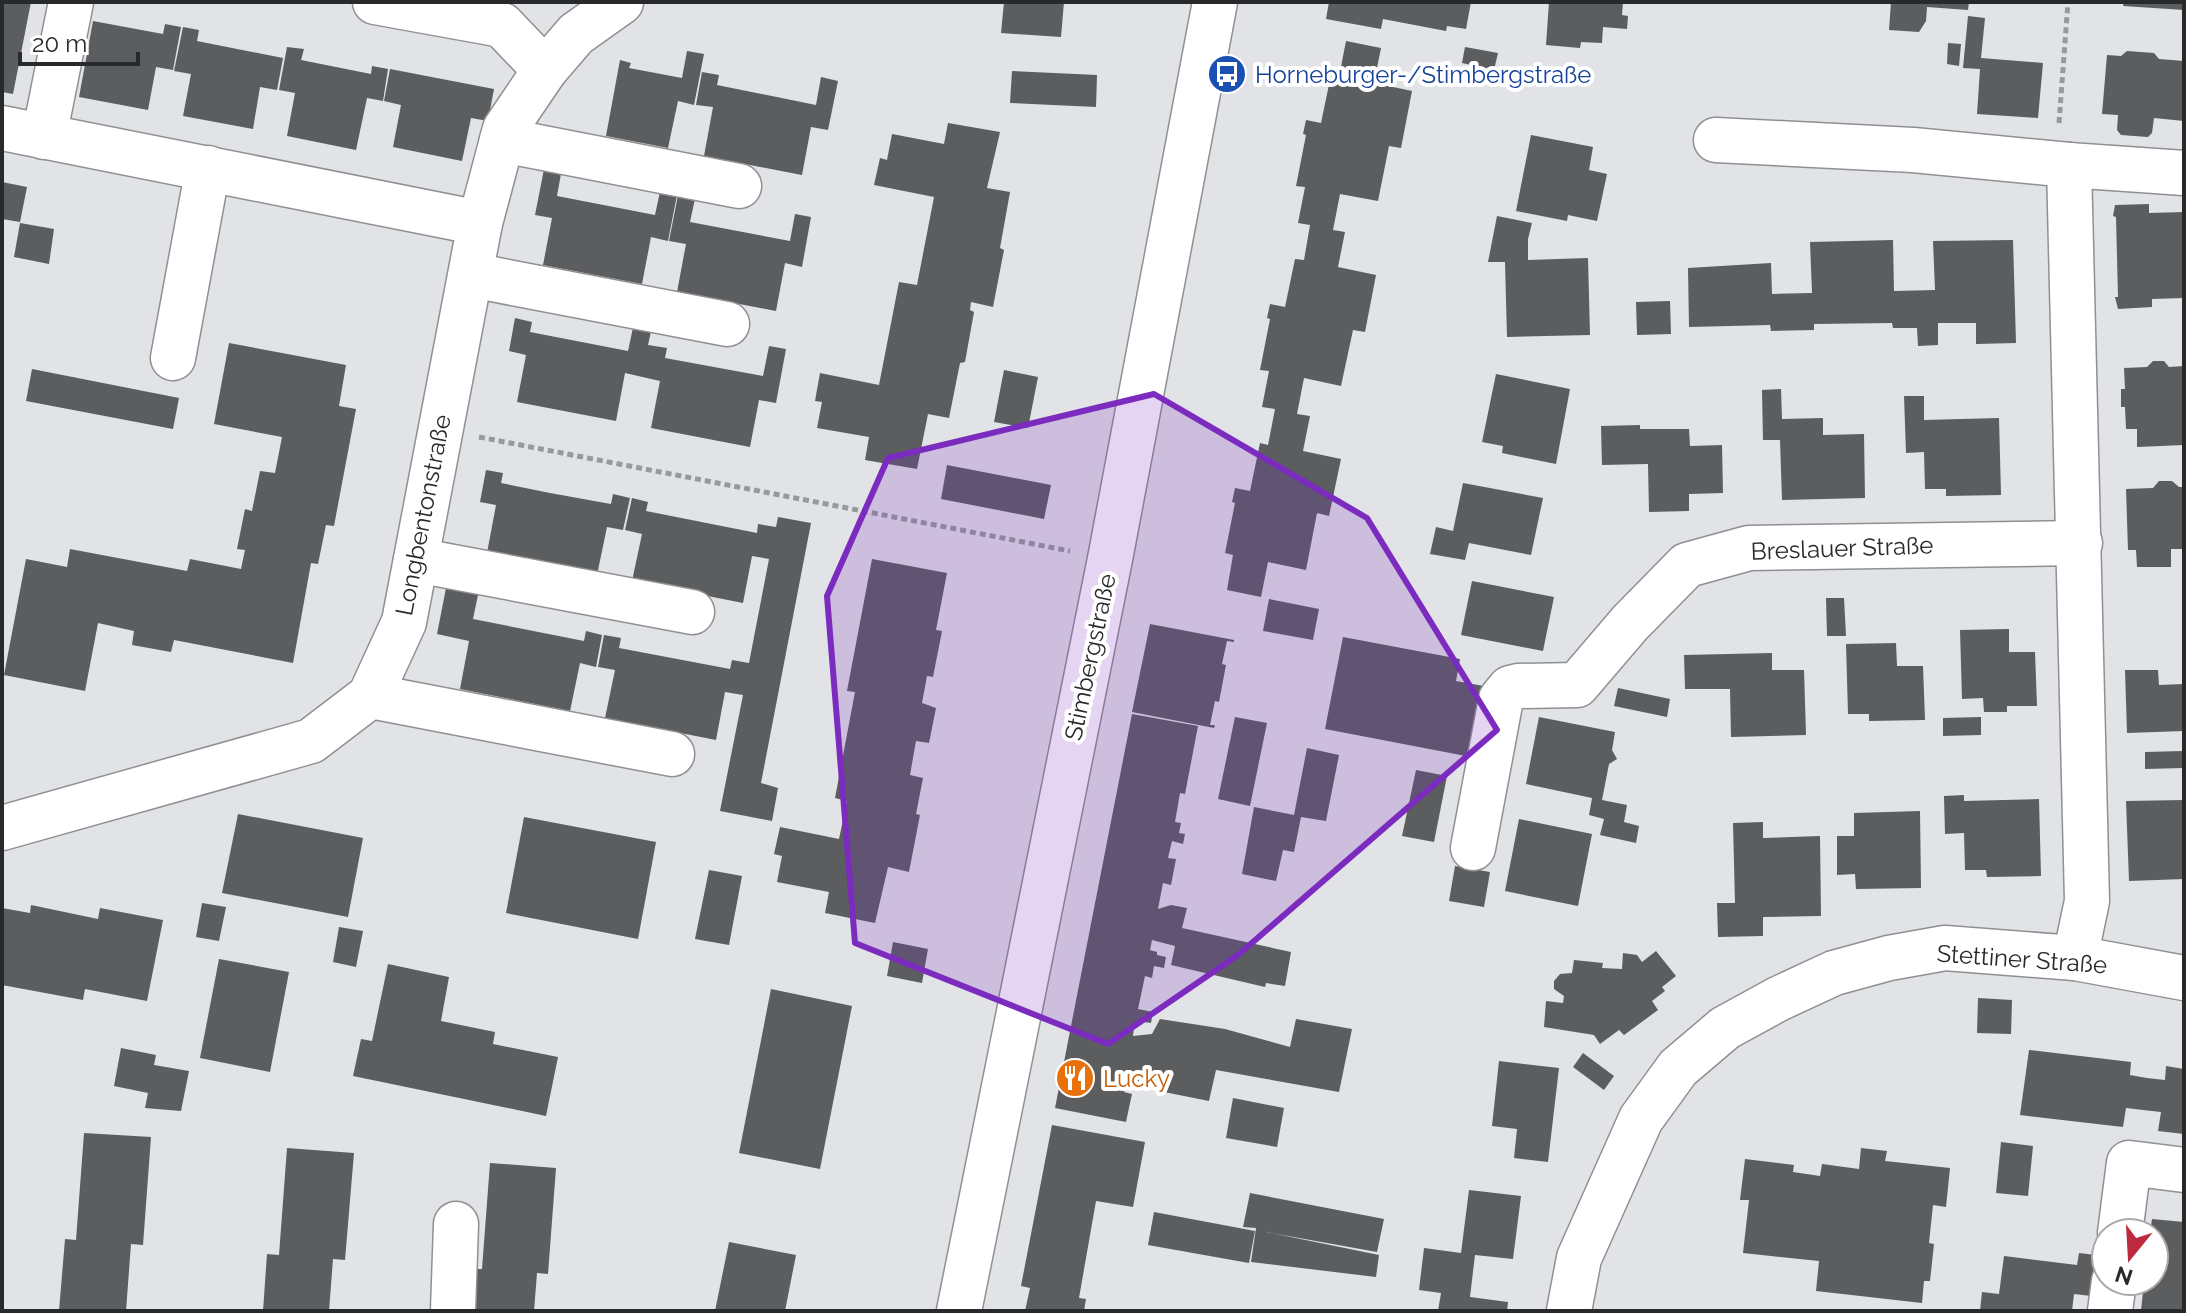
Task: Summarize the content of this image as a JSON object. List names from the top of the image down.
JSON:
{
  "streets": {
    "street": [
      "Longbentonstraße",
      "Breslauer Straße",
      "Stimbergstraße",
      "Stettiner Straße"
    ]
  },
  "places": {
    "bus stop": ["Horneburger-/Stimbergstraße"],
    "restaurant": ["Lucky"]
  },
  "scale_bar": "20 m",
  "north": "bottom"
}
